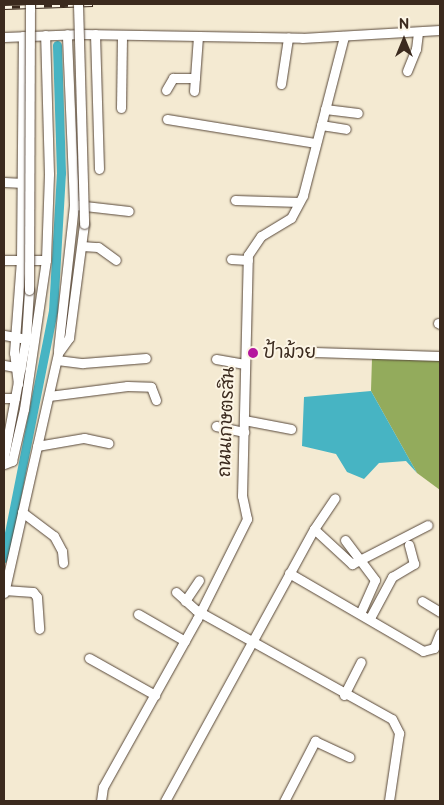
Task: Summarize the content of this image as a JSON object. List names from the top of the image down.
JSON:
{
  "streets": {
    "street": ["ถนนเกษตรสิน"]
  },
  "places": ["ป้าม้วย"],
  "north": "top"
}
